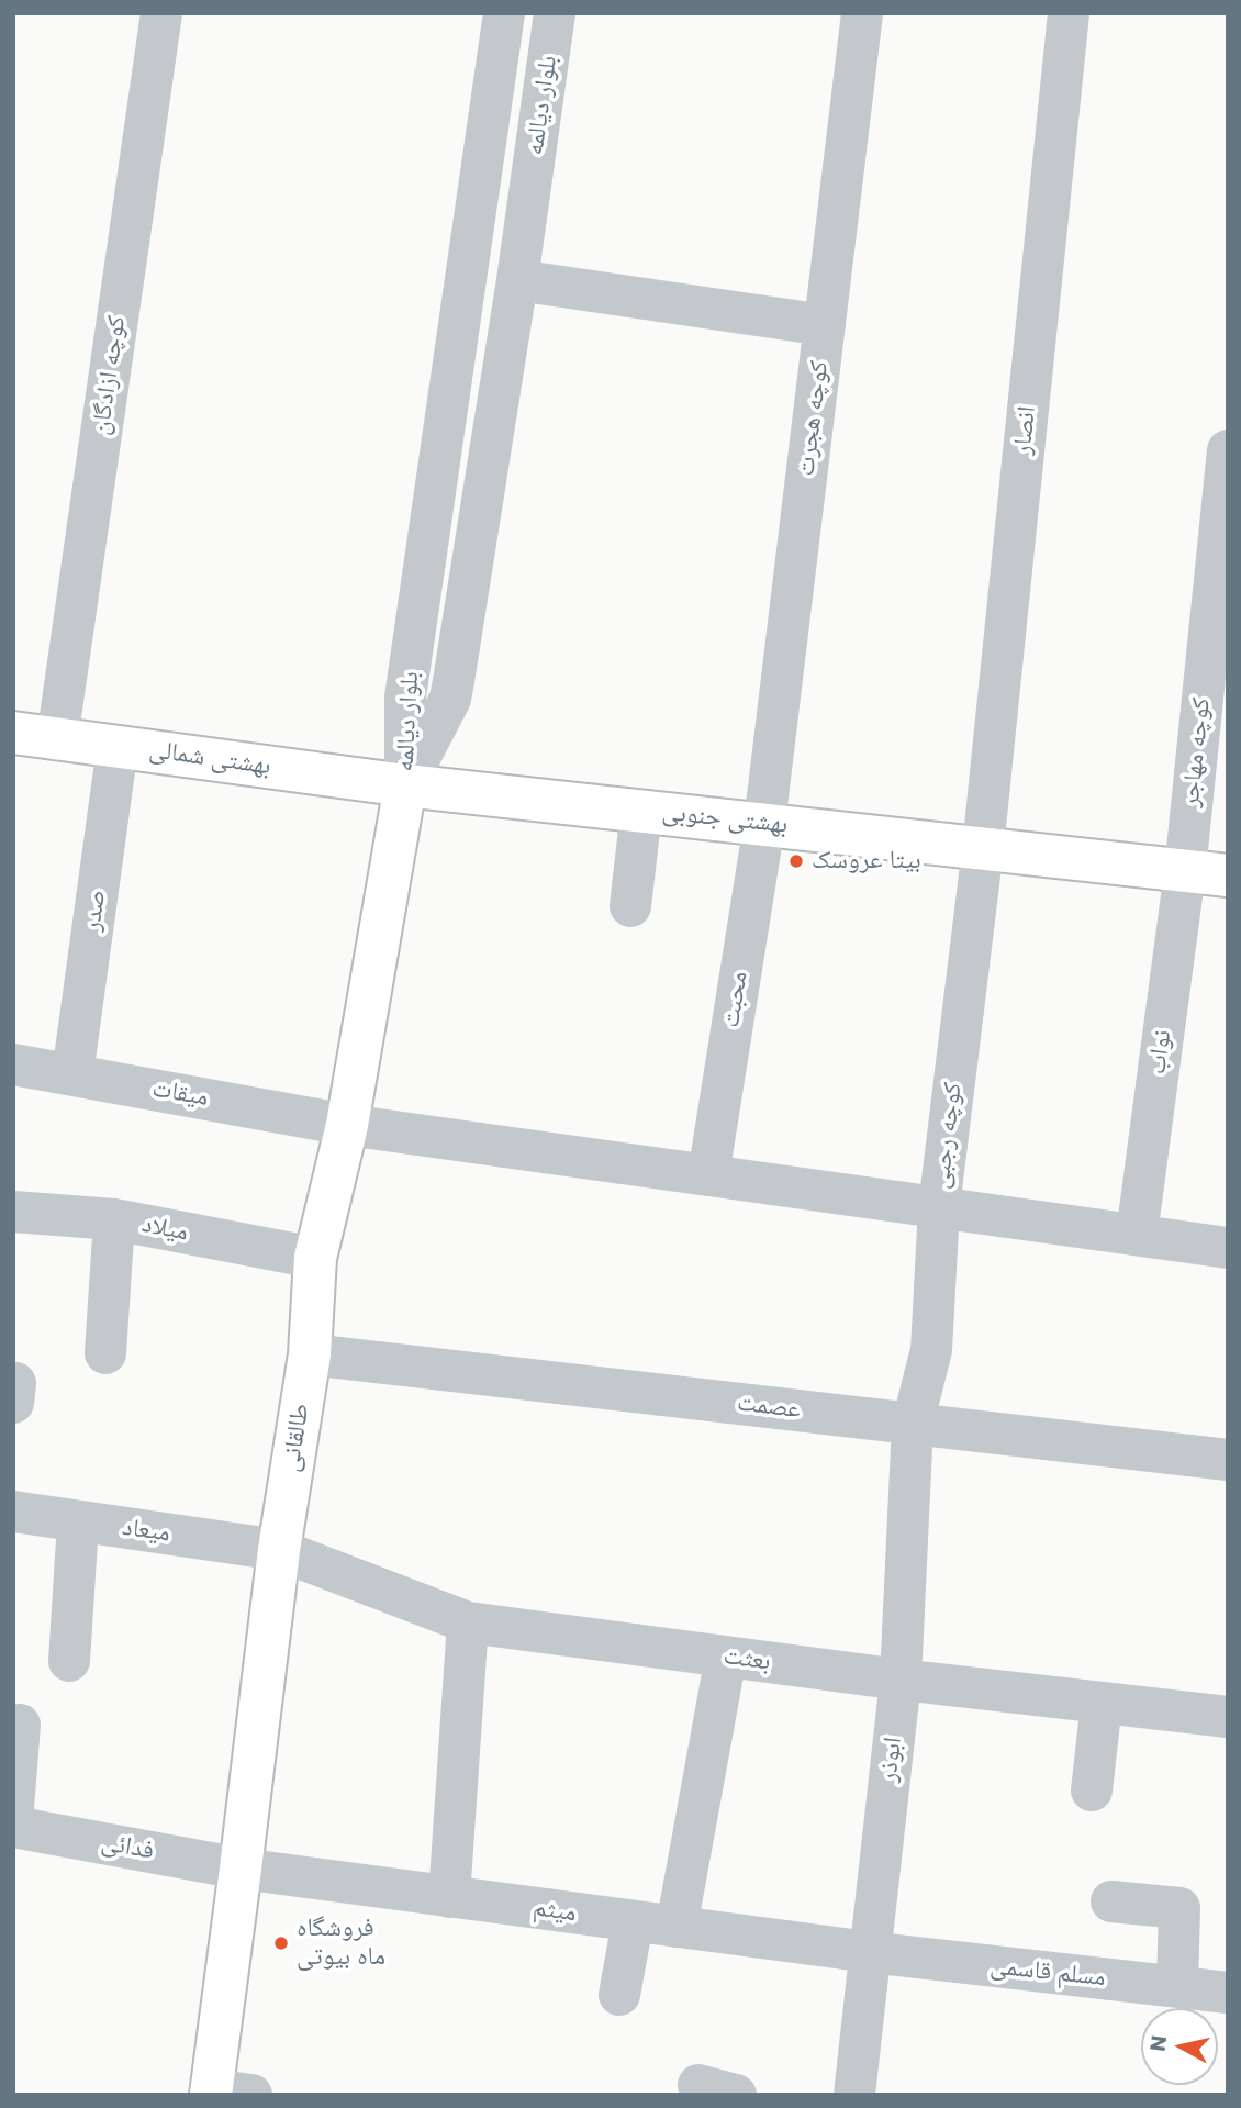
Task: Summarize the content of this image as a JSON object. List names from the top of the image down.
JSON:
{
  "streets": {
    "main road": ["بهشتی شمالی", "بهشتی جنوبی", "طالقانی"],
    "street": [
      "بلوار دیالمه",
      "کوچه ازادگان",
      "کوچه هجرت",
      "انصار",
      "کوچه مهاجر",
      "صدر",
      "محبت",
      "نواب",
      "میقات",
      "کوچه رجبی",
      "میلاد",
      "عصمت",
      "میعاد",
      "بعثت",
      "ابوذر",
      "فدائی",
      "میثم",
      "مسلم قاسمی"
    ]
  },
  "crossings": [
    ["بلوار دیالمه", "بهشتی شمالی"],
    ["بلوار دیالمه", "بهشتی جنوبی"],
    ["بلوار دیالمه", "طالقانی"],
    ["کوچه ازادگان", "بهشتی شمالی"],
    ["کوچه هجرت", "بهشتی جنوبی"],
    ["کوچه هجرت", "محبت"],
    ["انصار", "بهشتی جنوبی"],
    ["انصار", "کوچه رجبی"],
    ["کوچه مهاجر", "بهشتی جنوبی"],
    ["کوچه مهاجر", "نواب"],
    ["بهشتی شمالی", "بهشتی جنوبی"],
    ["بهشتی شمالی", "صدر"],
    ["بهشتی شمالی", "طالقانی"],
    ["بهشتی جنوبی", "محبت"],
    ["بهشتی جنوبی", "نواب"],
    ["بهشتی جنوبی", "کوچه رجبی"],
    ["بهشتی جنوبی", "طالقانی"],
    ["صدر", "میقات"],
    ["محبت", "میقات"],
    ["نواب", "میقات"],
    ["میقات", "کوچه رجبی"],
    ["میقات", "طالقانی"],
    ["کوچه رجبی", "عصمت"],
    ["کوچه رجبی", "ابوذر"],
    ["میلاد", "طالقانی"],
    ["عصمت", "طالقانی"],
    ["عصمت", "ابوذر"],
    ["طالقانی", "میعاد"],
    ["طالقانی", "بعثت"],
    ["طالقانی", "فدائی"],
    ["طالقانی", "میثم"],
    ["میعاد", "بعثت"],
    ["بعثت", "ابوذر"],
    ["ابوذر", "میثم"],
    ["ابوذر", "مسلم قاسمی"],
    ["فدائی", "میثم"],
    ["میثم", "مسلم قاسمی"]
  ],
  "places": ["بیتا عروسک", "فروشگاه ماه بیوتی"],
  "north": "left"
}
